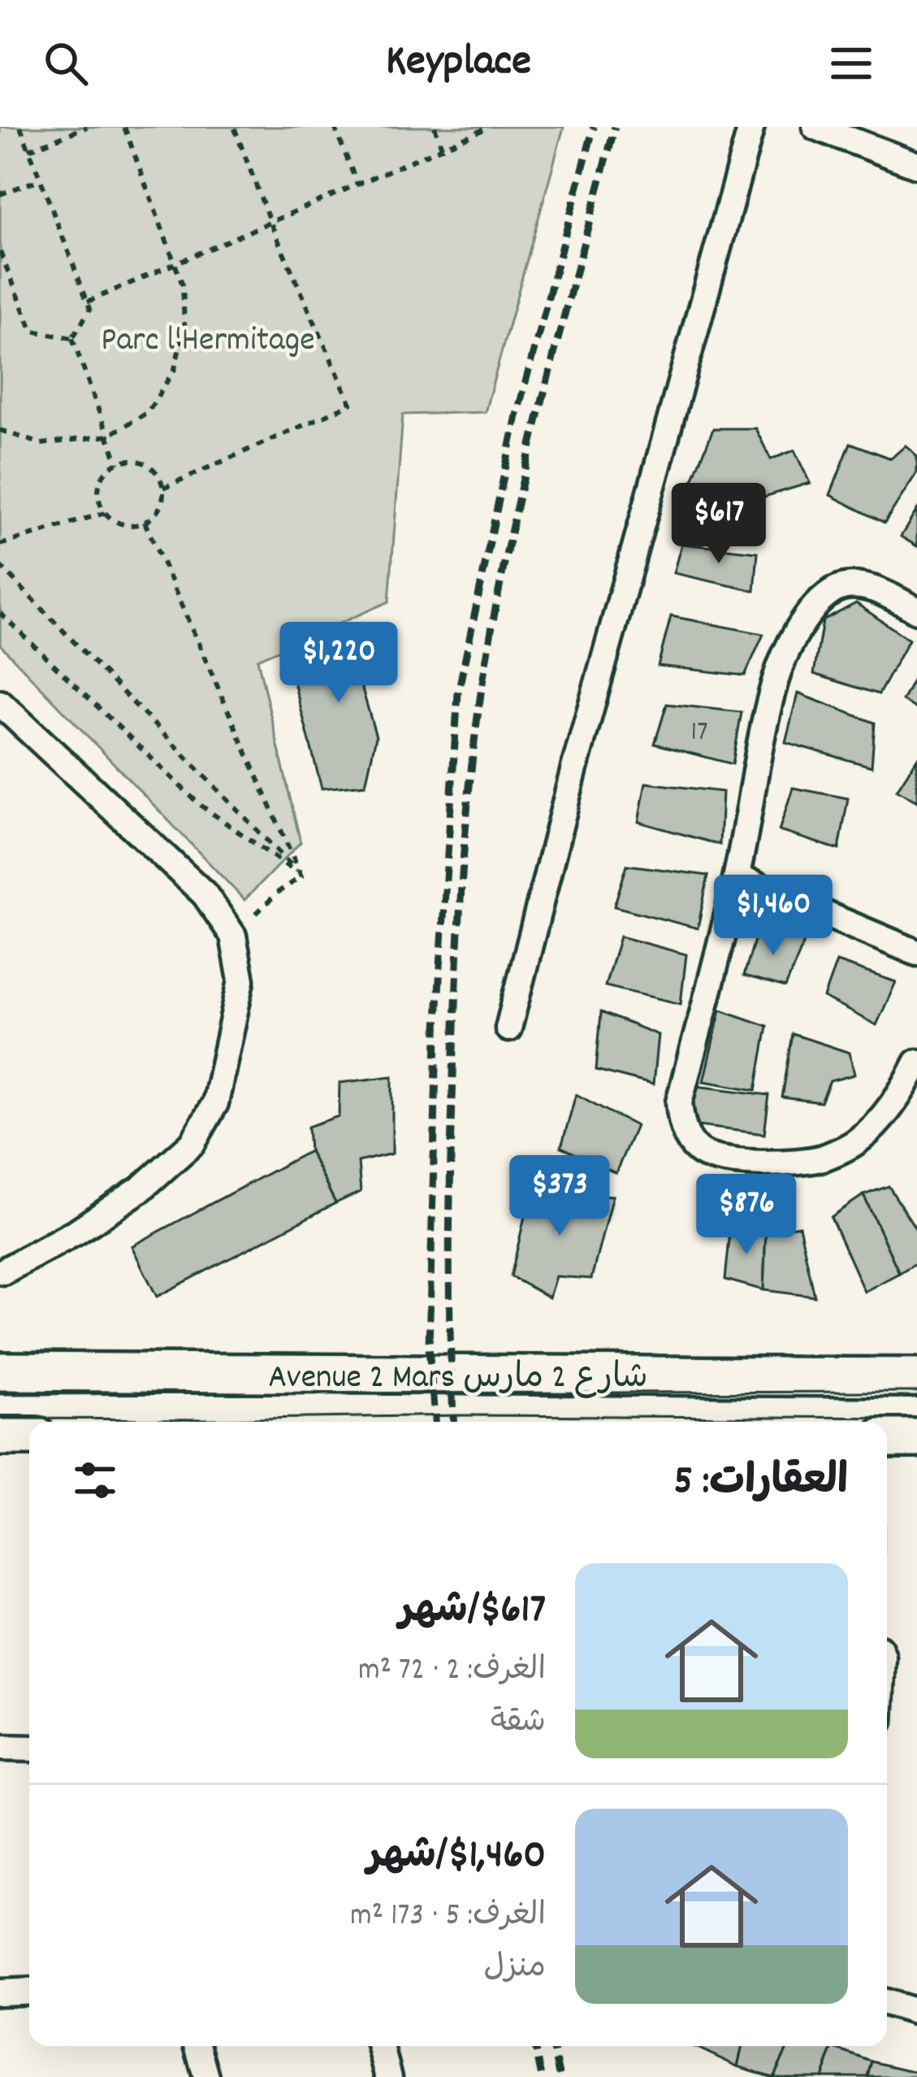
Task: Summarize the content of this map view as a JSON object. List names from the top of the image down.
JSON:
{
  "streets": {
    "main road": ["Avenue 2 Mars شارع 2 مارس"]
  },
  "parks": ["Parc l'Hermitage"],
  "house_numbers": ["17"],
  "page": {
    "header": "Keyplace",
    "price": [
      "$617",
      "$1,220",
      "$1,460",
      "$373",
      "$876"
    ],
    "heading": "العقارات: 5",
    "list": [
      {
        "name": "$617/شهر",
        "note": "الغرف: 2 · 72 m² · شقة"
      },
      {
        "name": "$1,460/شهر",
        "note": "الغرف: 5 · 173 m² · منزل"
      }
    ]
  }
}
